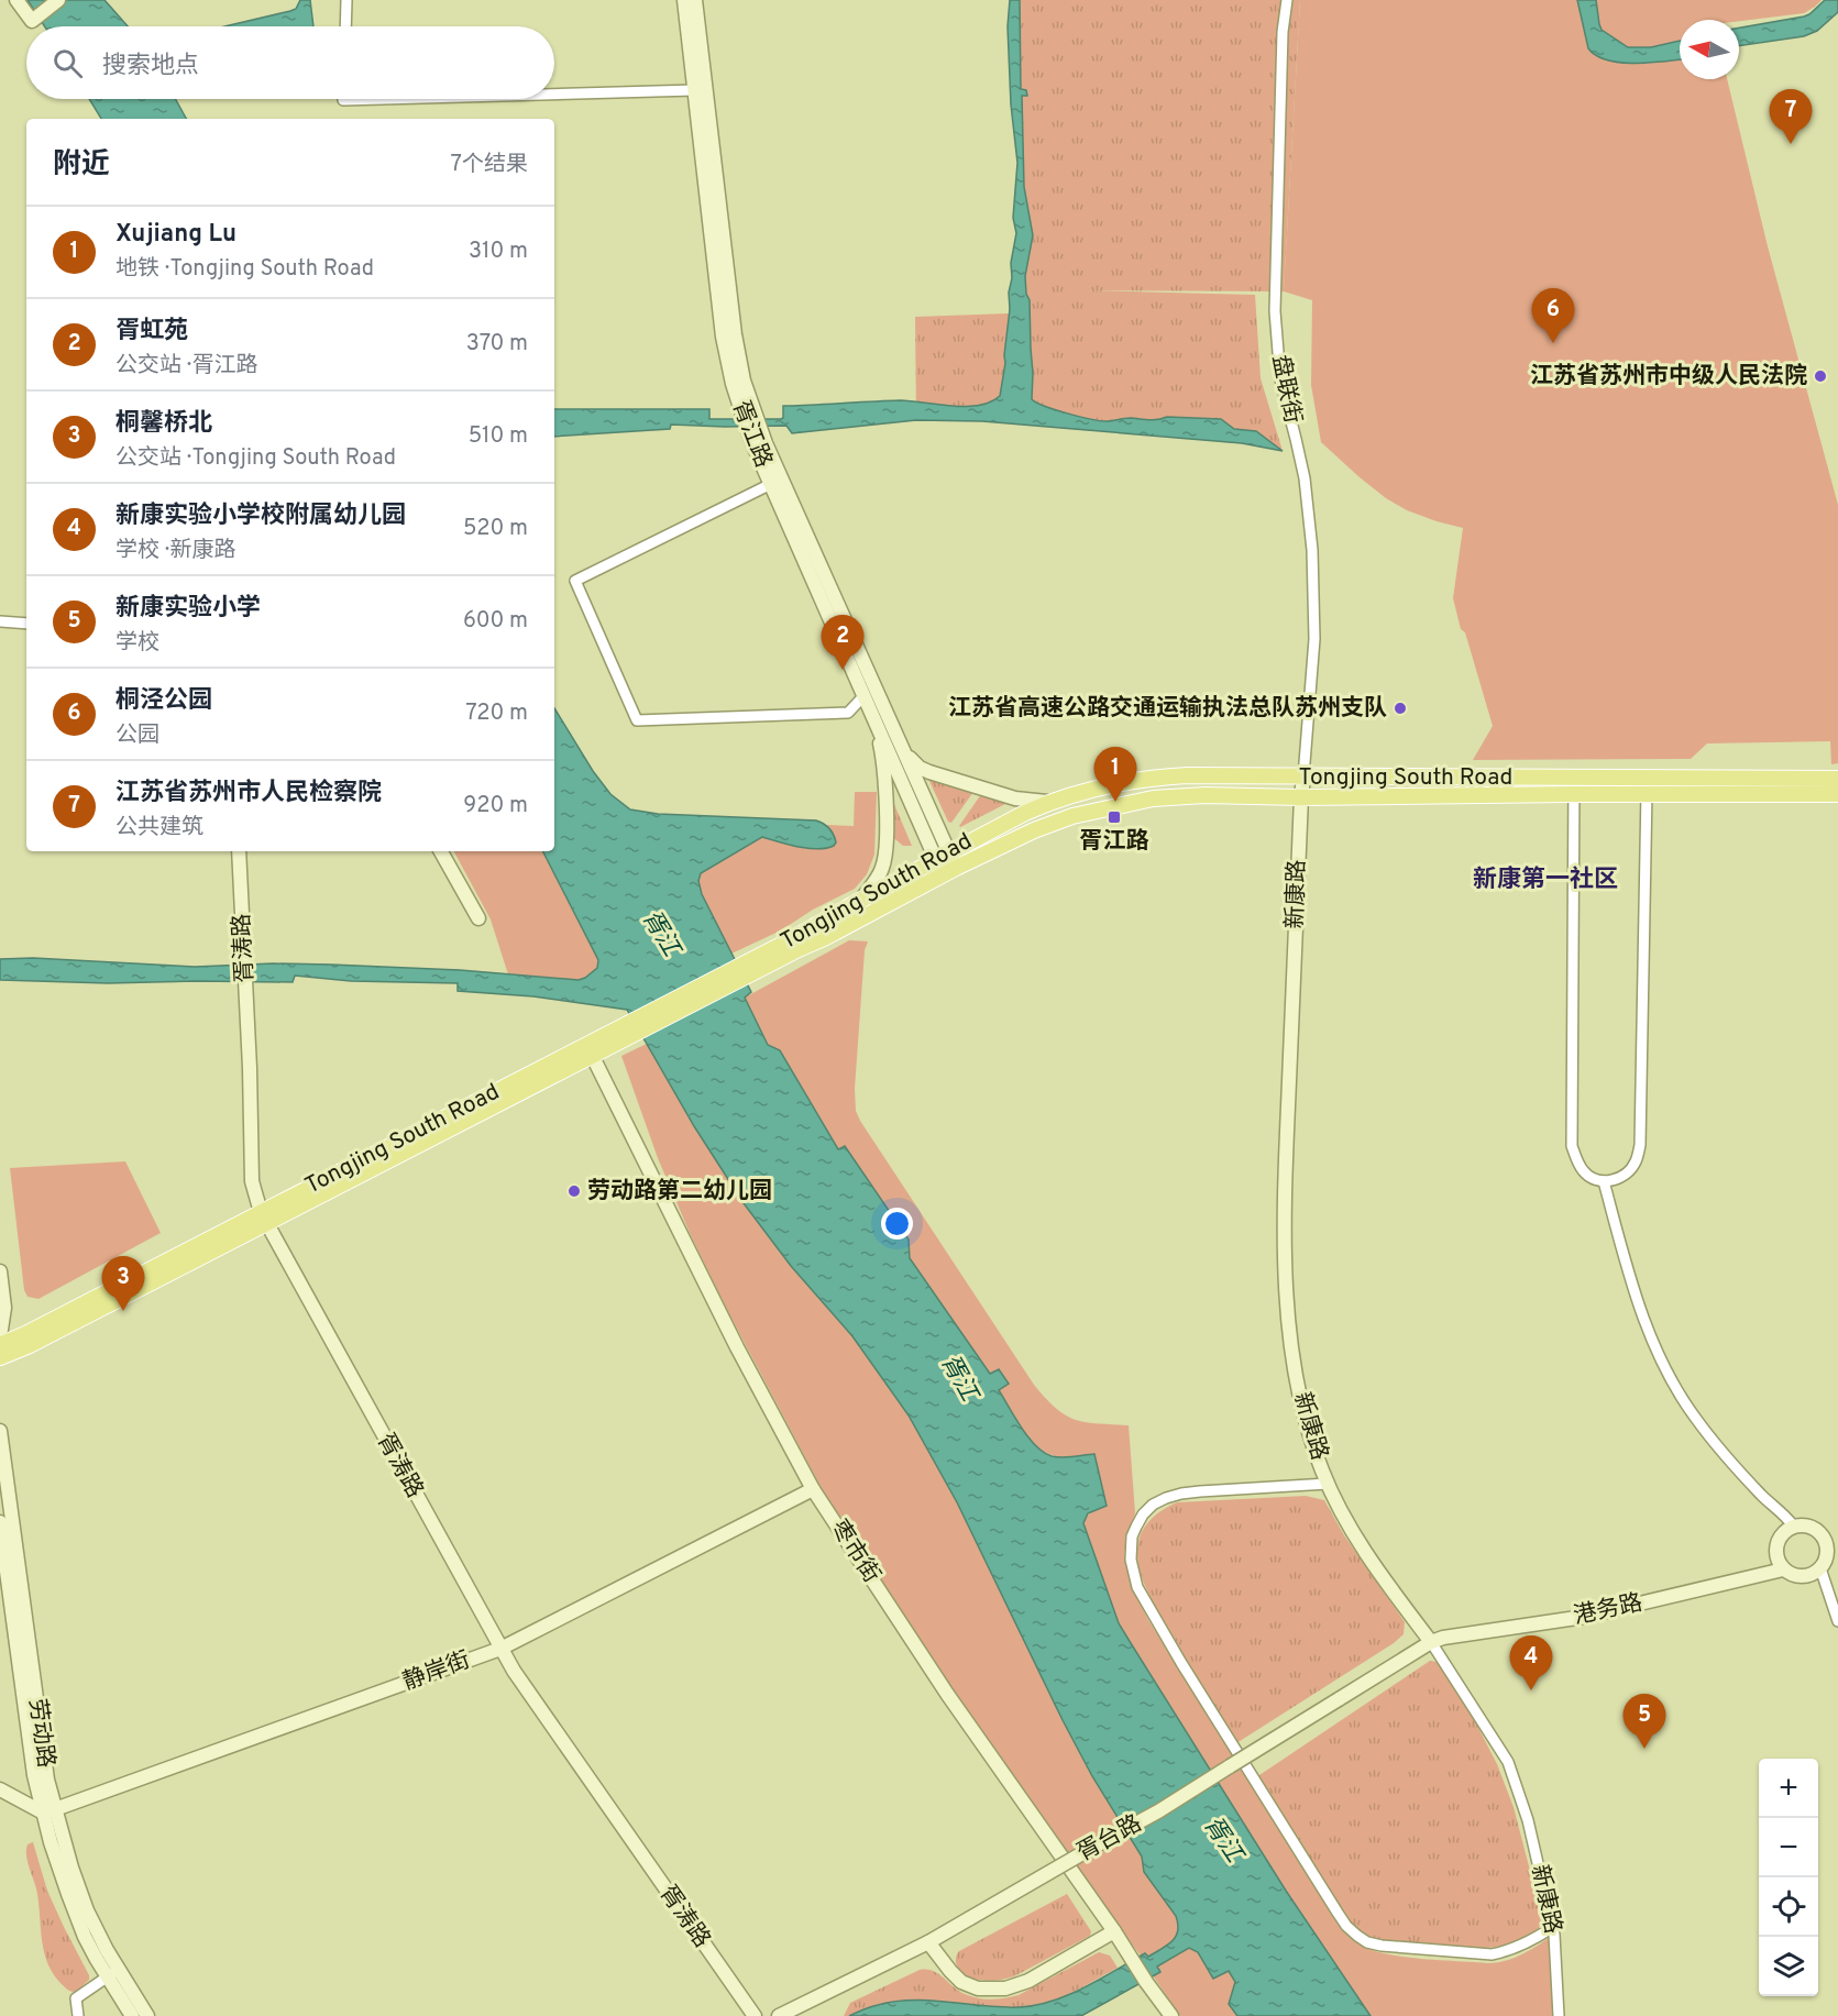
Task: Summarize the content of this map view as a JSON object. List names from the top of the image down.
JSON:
{
  "streets": {
    "main road": ["Tongjing South Road"],
    "street": [
      "盘联街",
      "胥江路",
      "新康路",
      "胥涛路",
      "枣市街",
      "港务路",
      "静岸街",
      "劳动路",
      "胥台路"
    ]
  },
  "crossings": [
    ["盘联街", "Tongjing South Road"],
    ["盘联街", "新康路"],
    ["胥江路", "Tongjing South Road"],
    ["Tongjing South Road", "新康路"],
    ["Tongjing South Road", "胥涛路"],
    ["Tongjing South Road", "枣市街"],
    ["新康路", "港务路"],
    ["新康路", "胥台路"],
    ["胥涛路", "静岸街"],
    ["枣市街", "静岸街"],
    ["港务路", "胥台路"],
    ["静岸街", "劳动路"]
  ],
  "districts": ["新康第一社区"],
  "water": ["胥江"],
  "places": {
    "other": ["江苏省苏州市中级人民法院", "江苏省高速公路交通运输执法总队苏州支队", "劳动路第二幼儿园"],
    "transit": ["胥江路"]
  },
  "north": "left",
  "page": {
    "search": "搜索地点",
    "pins": [
      "7",
      "6",
      "2",
      "1",
      "3",
      "4",
      "5"
    ],
    "heading": ["附近", "7个结果"],
    "list": [
      {
        "mark": "1",
        "name": "Xujiang Lu",
        "note": "地铁 · Tongjing South Road",
        "value": "310 m"
      },
      {
        "mark": "2",
        "name": "胥虹苑",
        "note": "公交站 · 胥江路",
        "value": "370 m"
      },
      {
        "mark": "3",
        "name": "桐馨桥北",
        "note": "公交站 · Tongjing South Road",
        "value": "510 m"
      },
      {
        "mark": "4",
        "name": "新康实验小学校附属幼儿园",
        "note": "学校 · 新康路",
        "value": "520 m"
      },
      {
        "mark": "5",
        "name": "新康实验小学",
        "note": "学校",
        "value": "600 m"
      },
      {
        "mark": "6",
        "name": "桐泾公园",
        "note": "公园",
        "value": "720 m"
      },
      {
        "mark": "7",
        "name": "江苏省苏州市人民检察院",
        "note": "公共建筑",
        "value": "920 m"
      }
    ],
    "map_buttons": ["+", "−"]
  }
}
